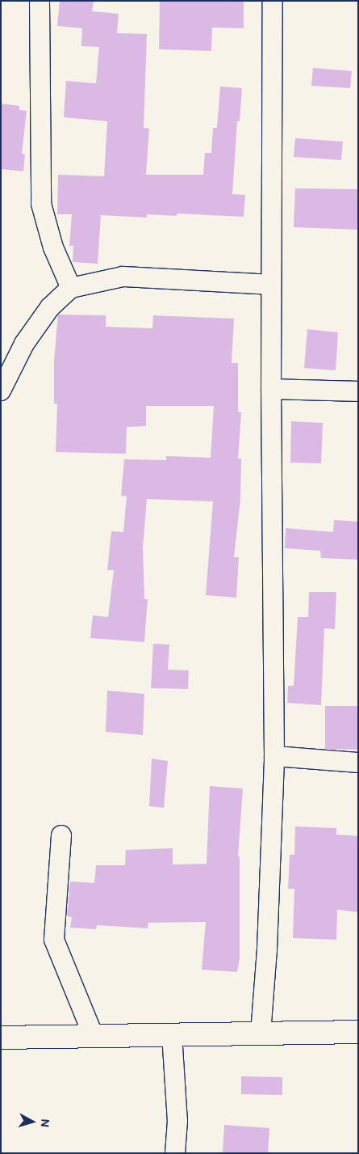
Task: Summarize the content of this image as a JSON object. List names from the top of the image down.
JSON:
{
  "north": "right"
}
